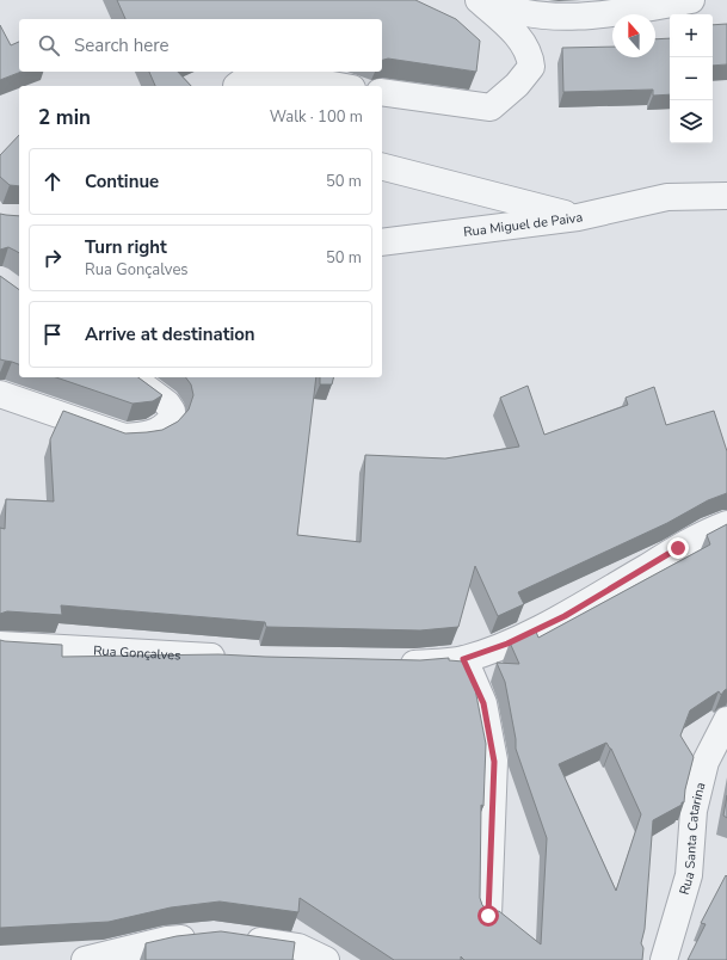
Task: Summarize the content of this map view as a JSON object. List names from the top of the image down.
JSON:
{
  "streets": {
    "street": ["Rua Miguel de Paiva", "Rua Gonçalves", "Rua Santa Catarina"]
  },
  "north": "top",
  "page": {
    "map_buttons": ["+", "−"],
    "search": "Search here",
    "heading": ["2 min", "Walk · 100 m"],
    "list": [
      ["Continue", "50 m"],
      ["Turn right", "Rua Gonçalves", "50 m"],
      "Arrive at destination"
    ]
  }
}
